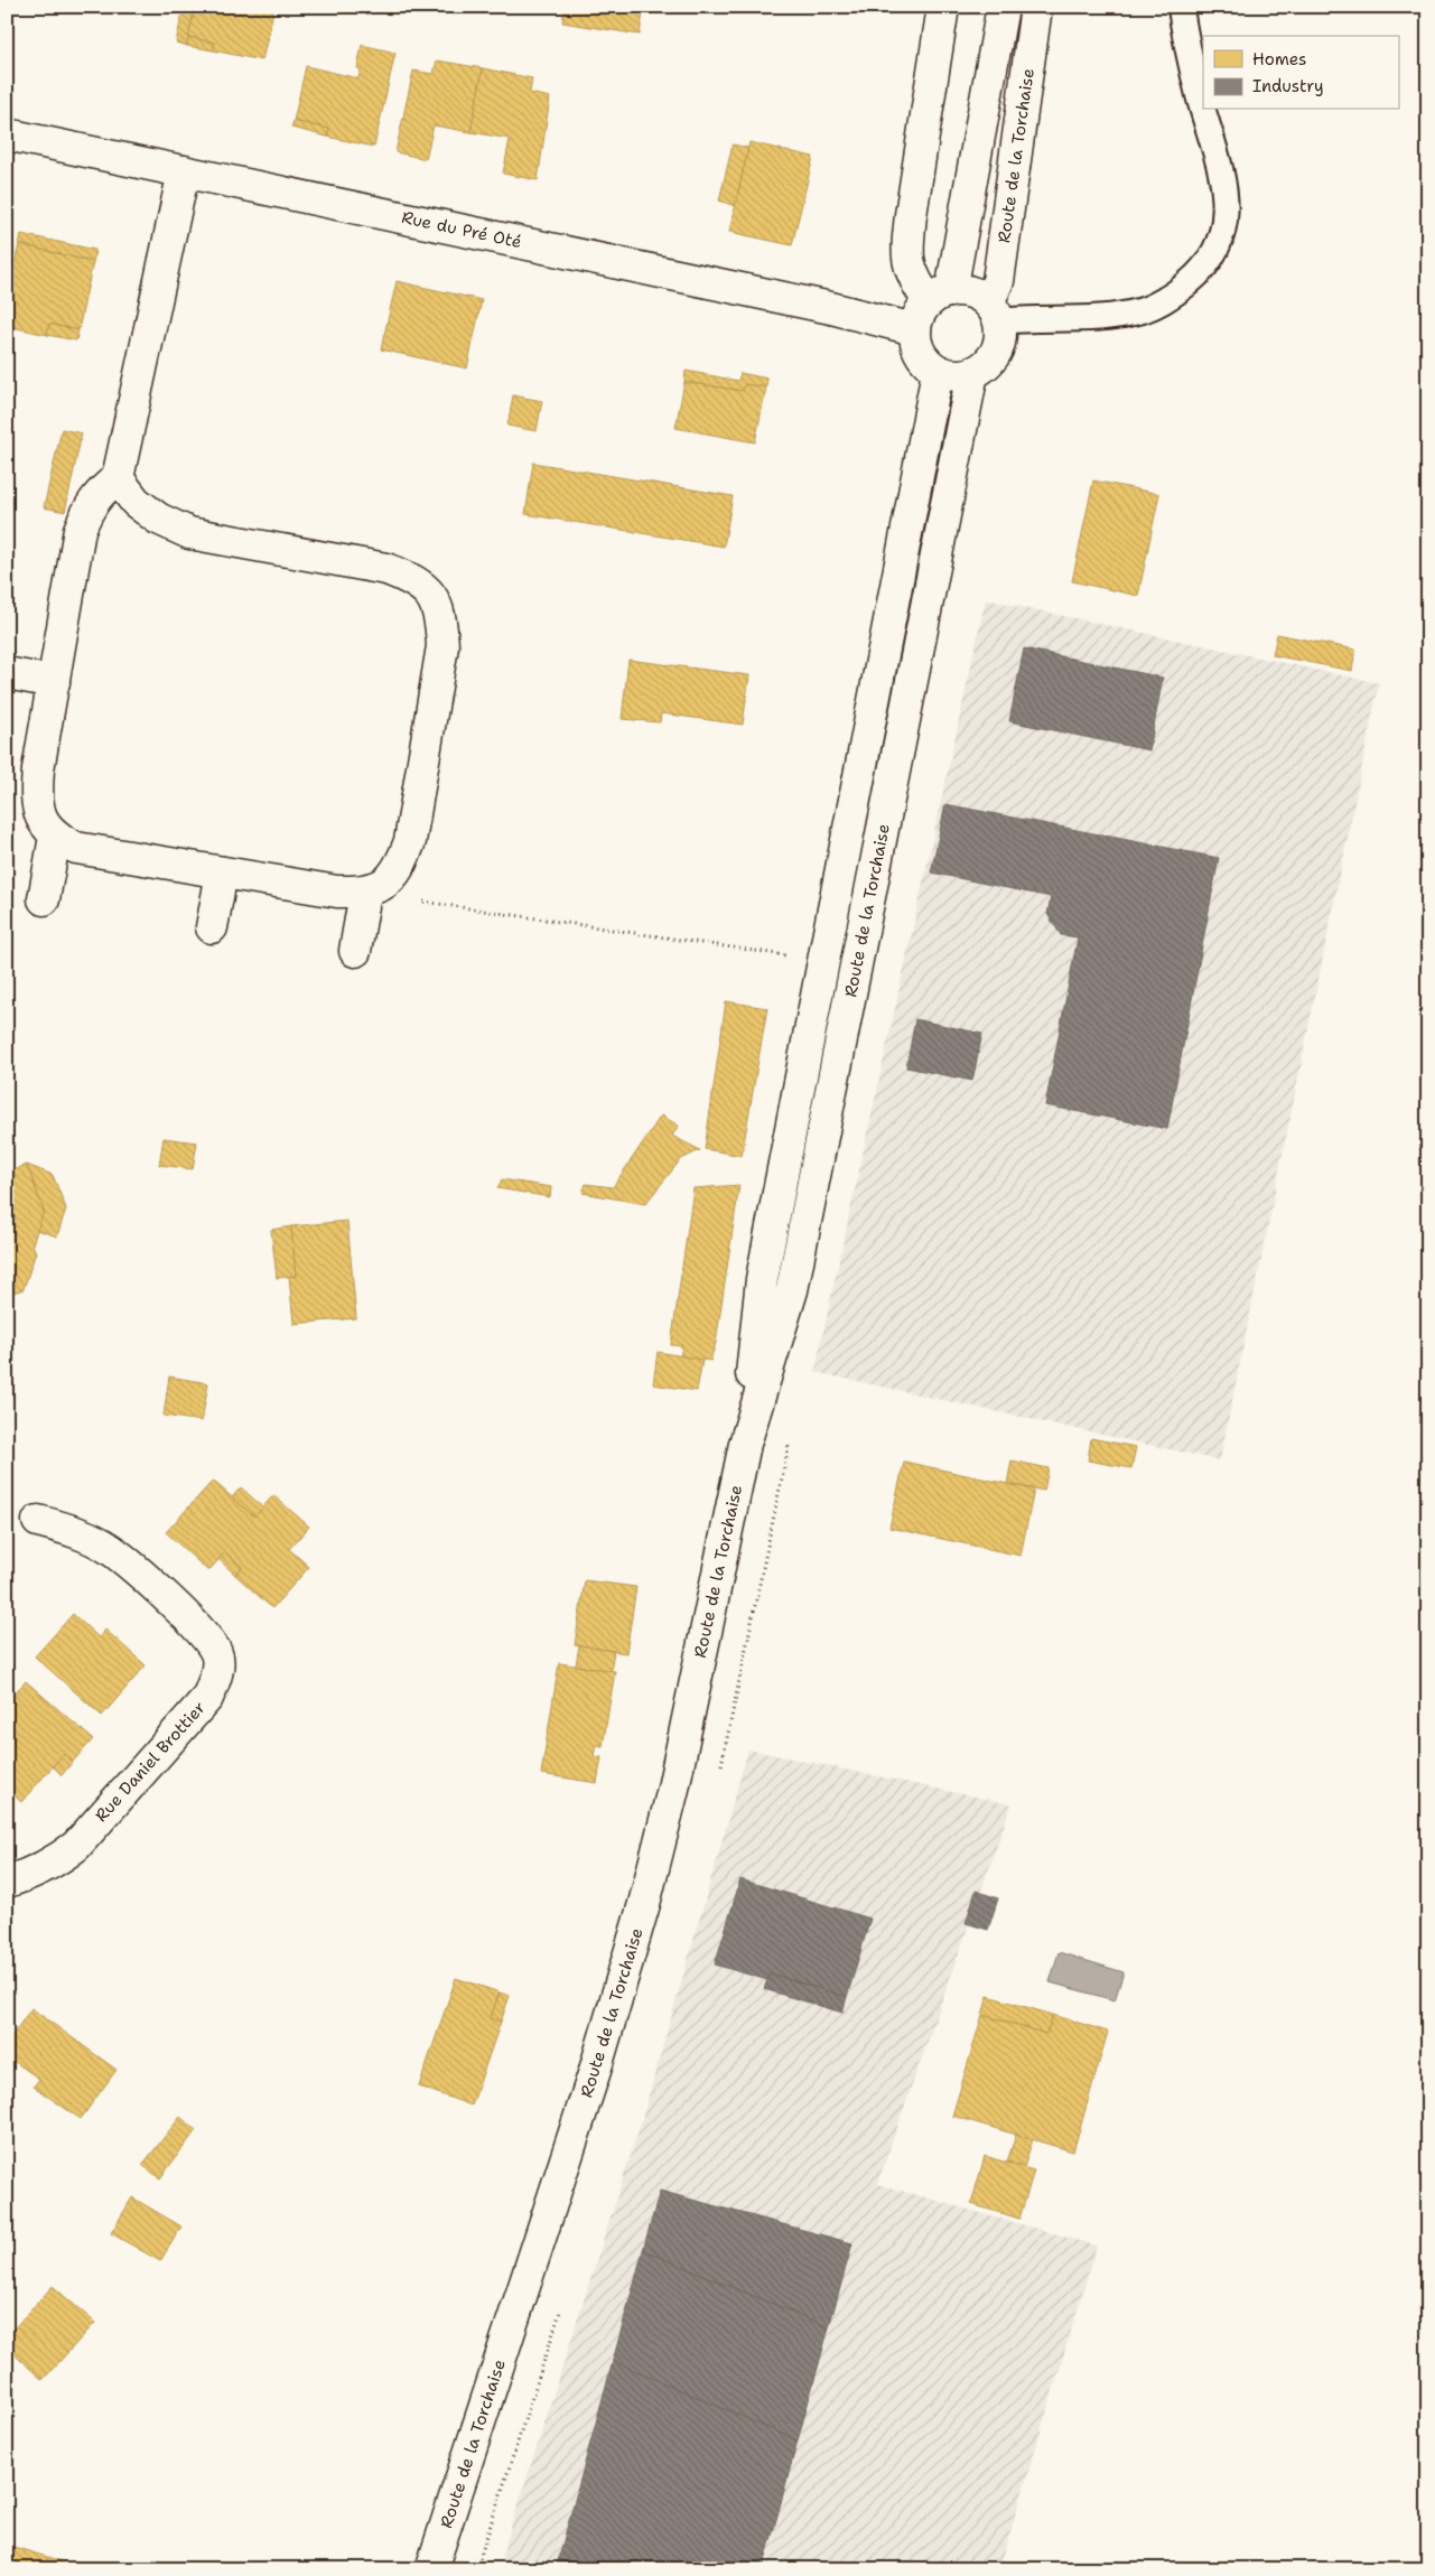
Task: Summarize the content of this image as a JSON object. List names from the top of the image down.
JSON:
{
  "streets": {
    "main road": ["Route de la Torchaise", "Rue du Pré Oté", "Rue Daniel Brottier"]
  },
  "crossings": [
    ["Route de la Torchaise", "Rue du Pré Oté"]
  ],
  "legend": ["Homes", "Industry"]
}
